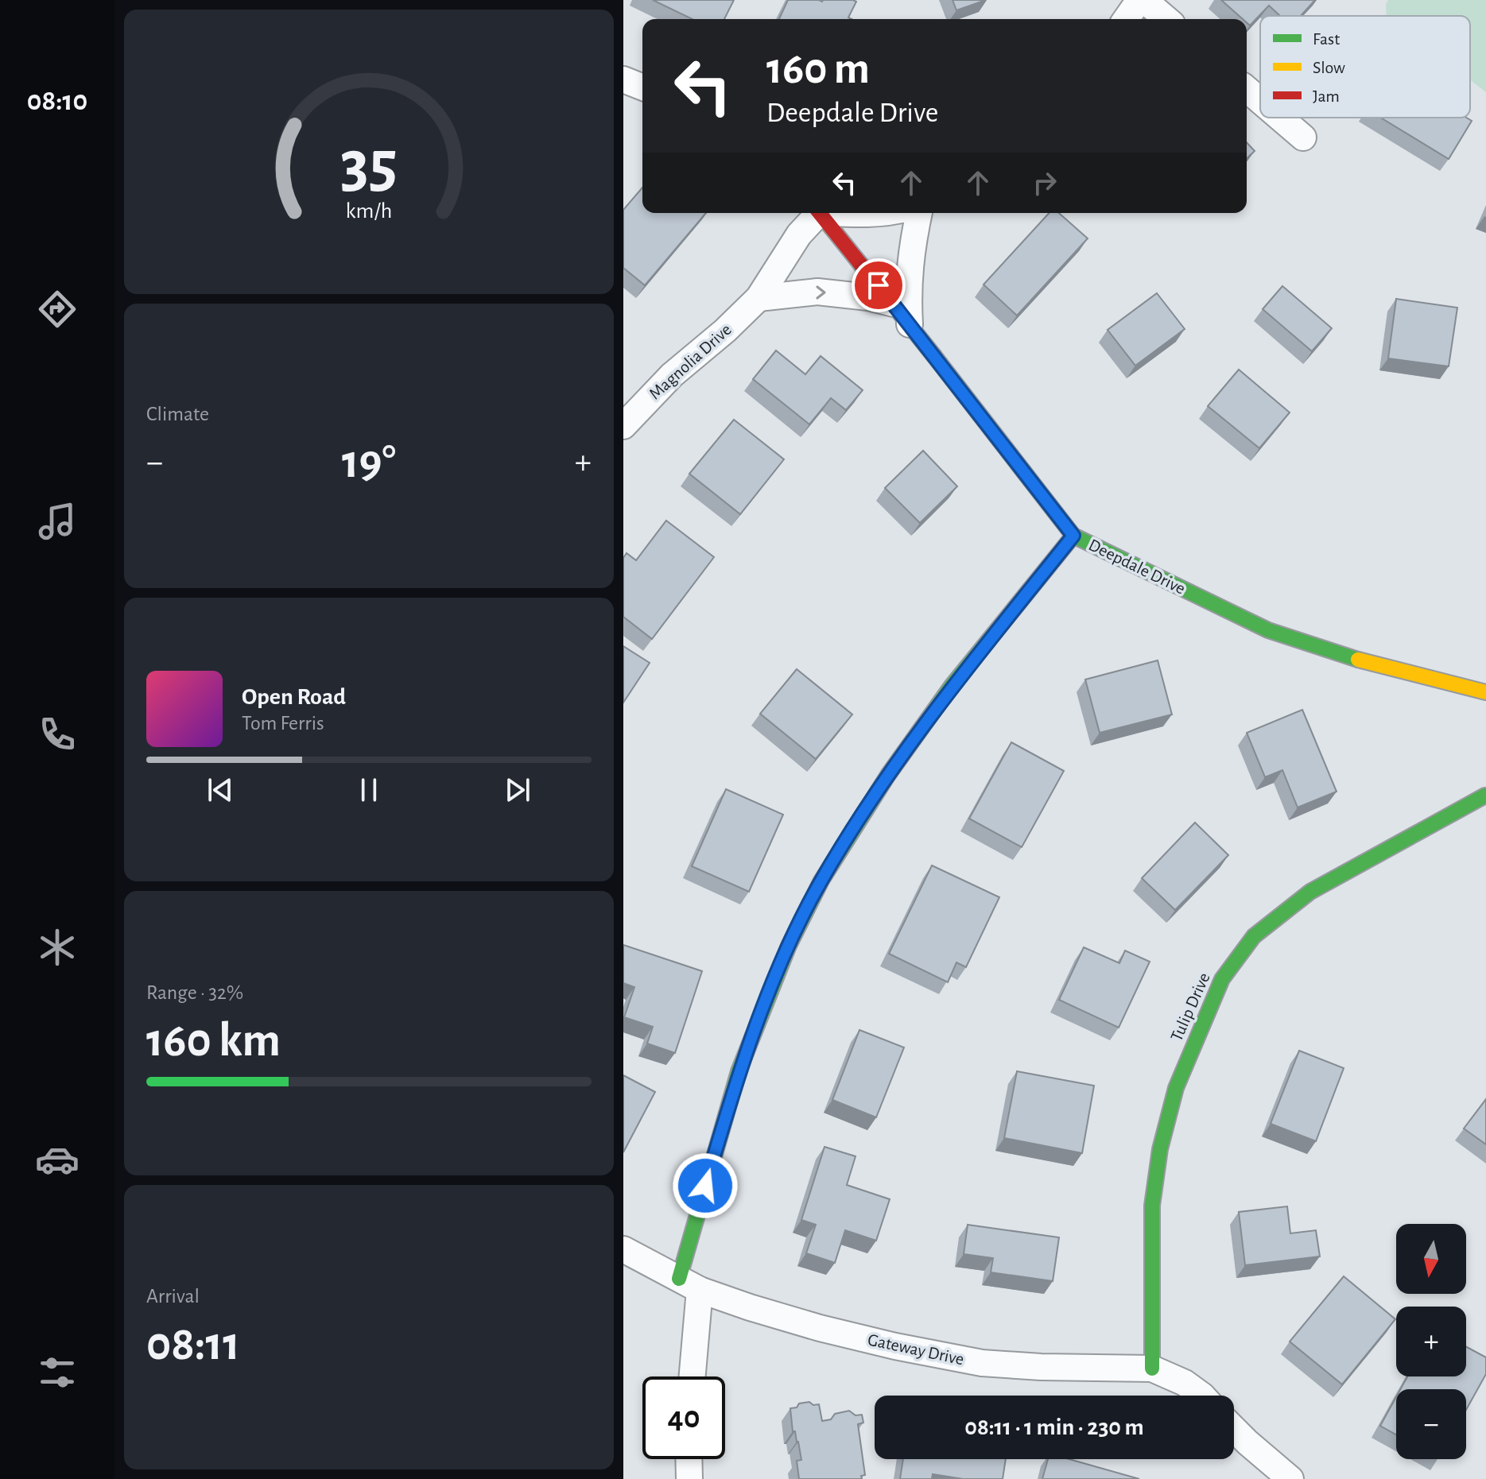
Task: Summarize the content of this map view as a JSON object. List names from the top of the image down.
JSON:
{
  "streets": {
    "street": [
      "Magnolia Drive",
      "Deepdale Drive",
      "Tulip Drive",
      "Gateway Drive"
    ]
  },
  "crossings": [
    ["Tulip Drive", "Gateway Drive"]
  ],
  "legend": ["Fast", "Slow", "Jam"],
  "north": "bottom",
  "page": {
    "tabs": "08:10",
    "turn": ["160 m", "Deepdale Drive"],
    "tile": [
      "Climate",
      ["Range · 32%", "160 km"],
      ["Arrival", "08:11"]
    ],
    "heat": ["−", "19°", "+"],
    "song": ["Open Road", "Tom Ferris"],
    "map_buttons": ["+", "−"],
    "limit": "40",
    "trip": "08:11 · 1 min · 230 m",
    "gauge": ["35", "km/h"]
  }
}
